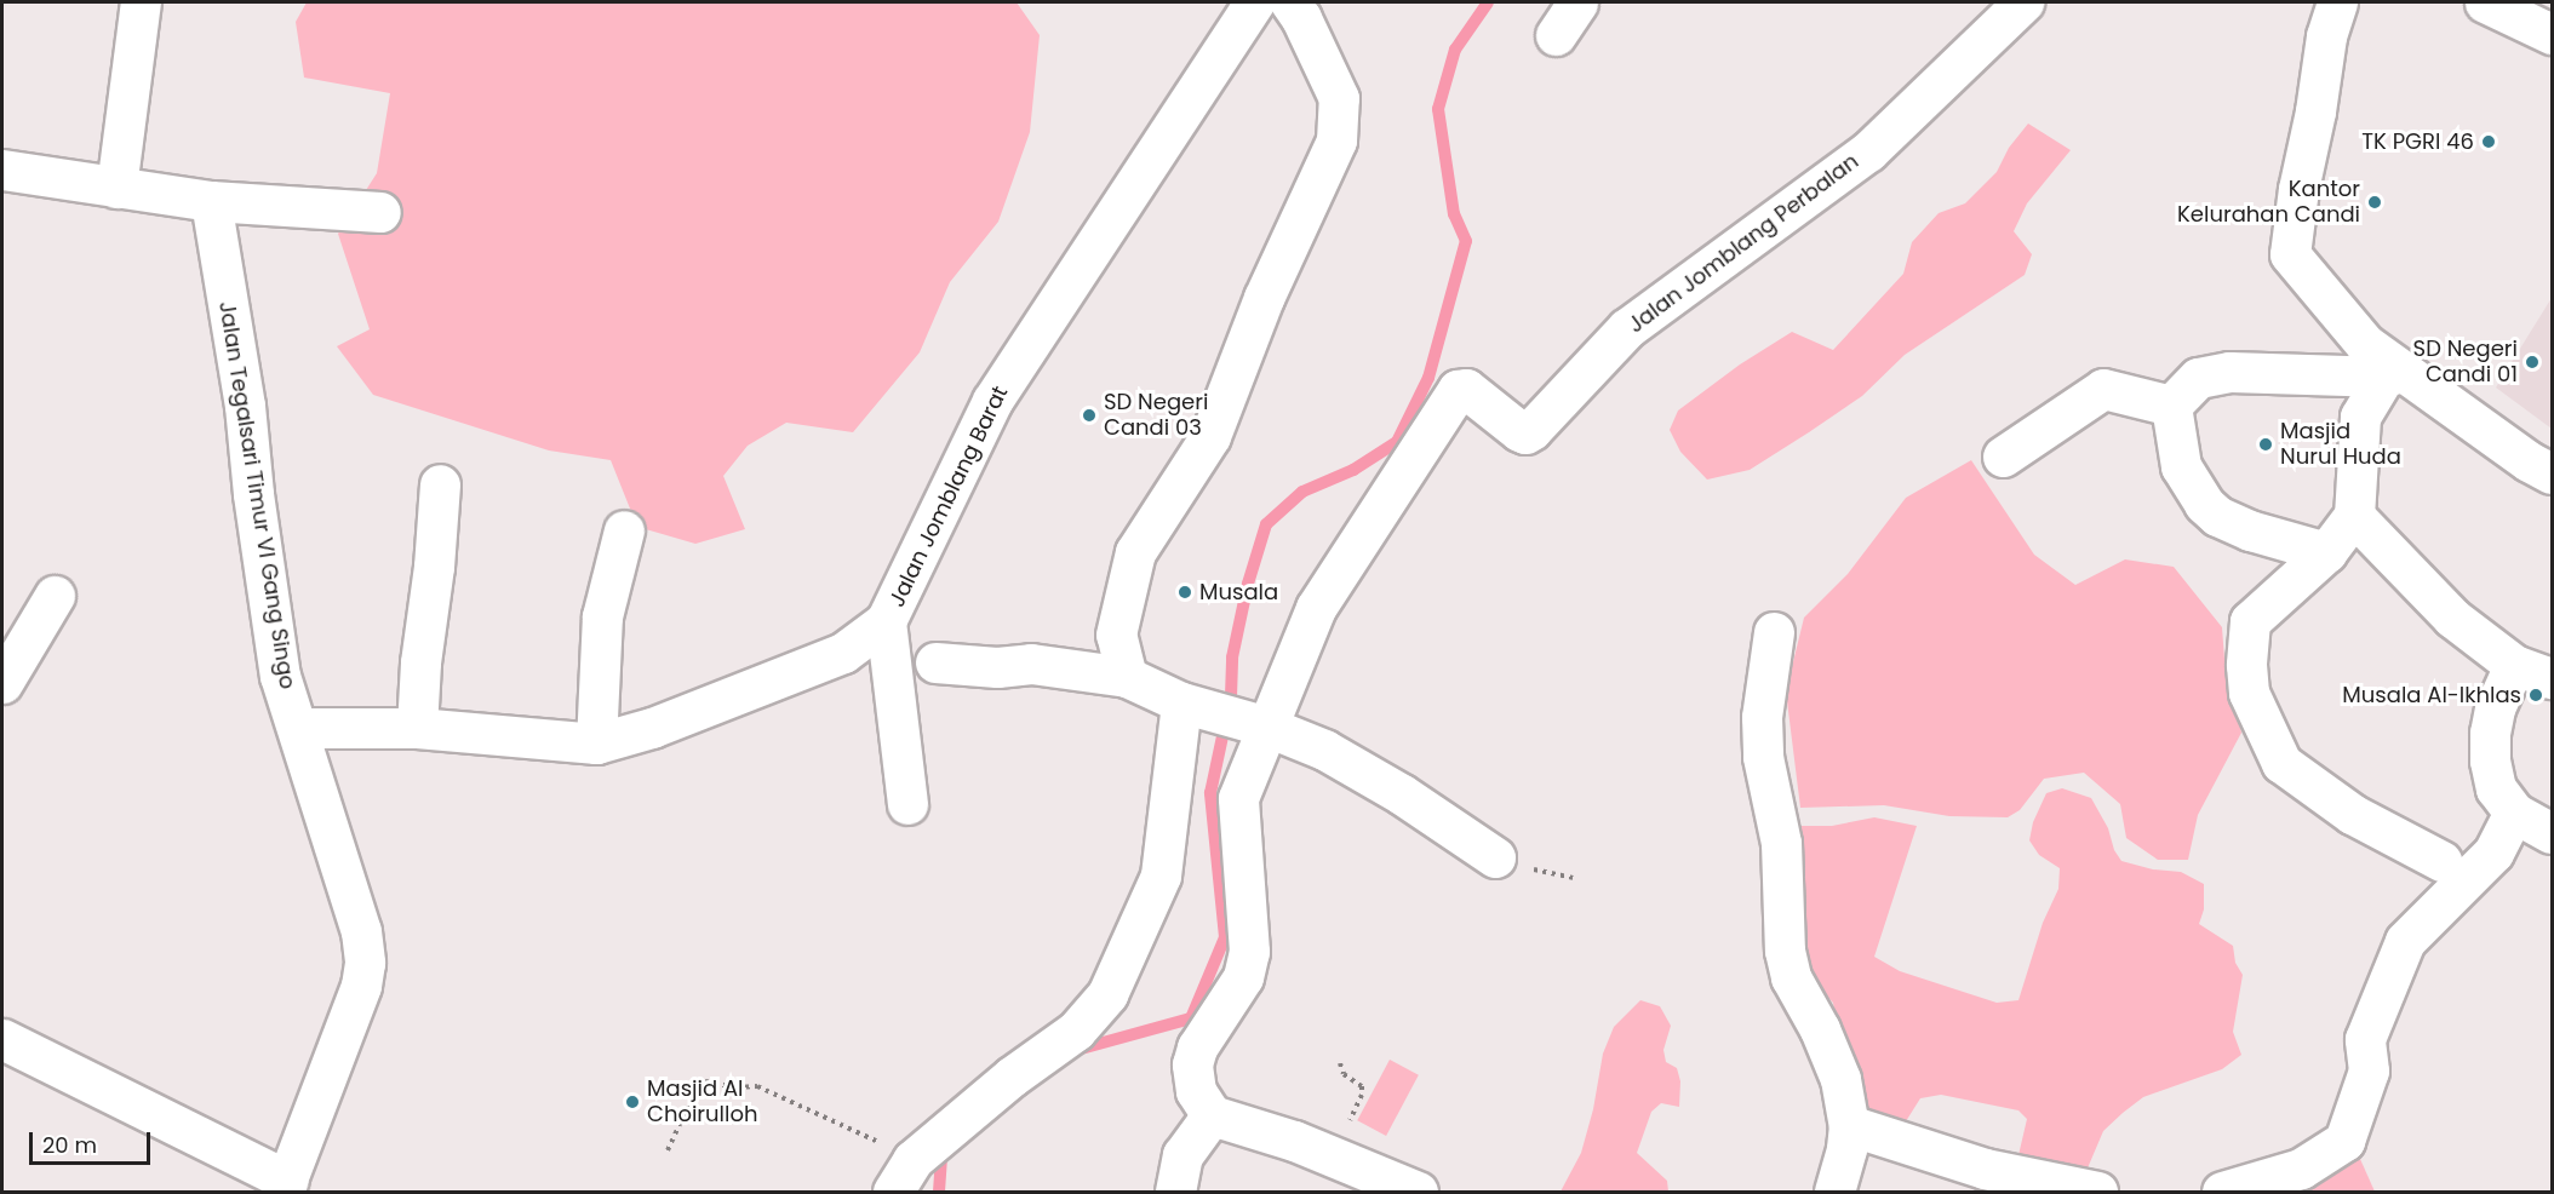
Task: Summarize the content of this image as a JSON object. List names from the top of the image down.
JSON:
{
  "streets": {
    "street": ["Jalan Jomblang Perbalan", "Jalan Tegalsari Timur VI Gang Singo", "Jalan Jomblang Barat"]
  },
  "crossings": [
    ["Jalan Tegalsari Timur VI Gang Singo", "Jalan Jomblang Barat"]
  ],
  "places": [
    "TK PGRI 46",
    "Kantor Kelurahan Candi",
    "SD Negeri Candi 01",
    "SD Negeri Candi 03",
    "Masjid Nurul Huda",
    "Musala",
    "Musala Al-Ikhlas",
    "Masjid Al Choirulloh"
  ],
  "scale_bar": "20 m"
}
